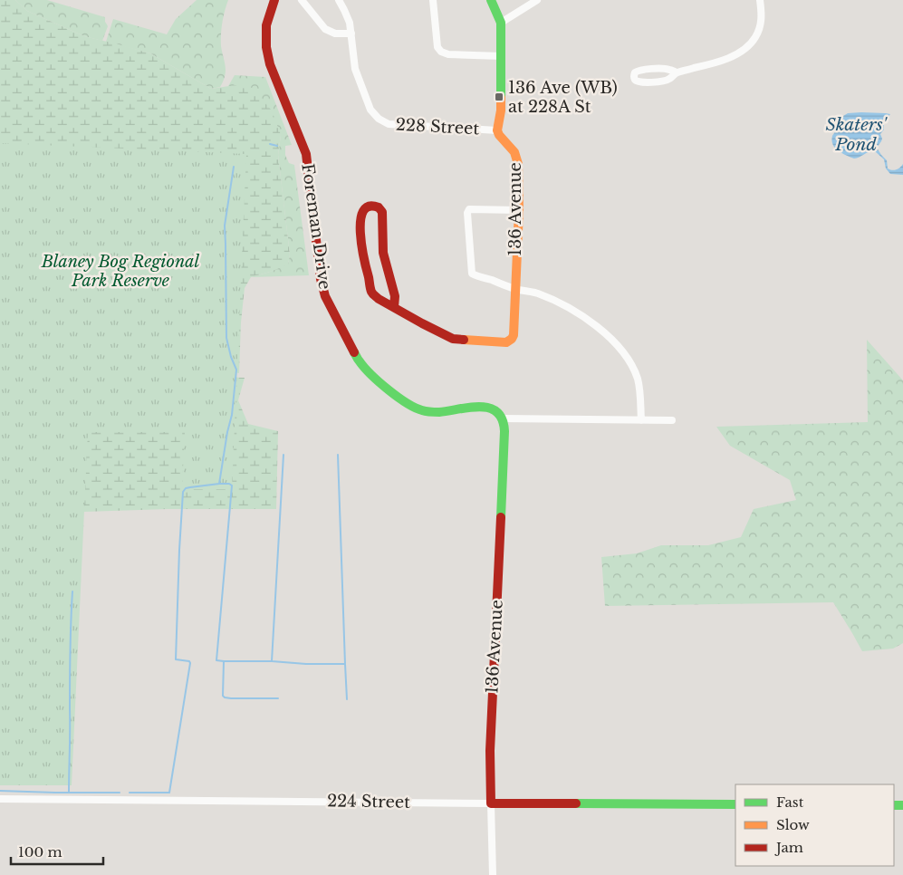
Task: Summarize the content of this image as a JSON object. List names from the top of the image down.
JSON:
{
  "streets": {
    "street": [
      "228 Street",
      "136 Avenue",
      "Foreman Drive",
      "224 Street"
    ]
  },
  "crossings": [
    ["228 Street", "136 Avenue"],
    ["136 Avenue", "Foreman Drive"],
    ["136 Avenue", "224 Street"]
  ],
  "water": ["Skaters' Pond"],
  "parks": ["Blaney Bog Regional Park Reserve"],
  "places": {
    "transit": ["136 Ave (WB) at 228A St"]
  },
  "legend": ["Fast", "Slow", "Jam"],
  "scale_bar": "100 m"
}
